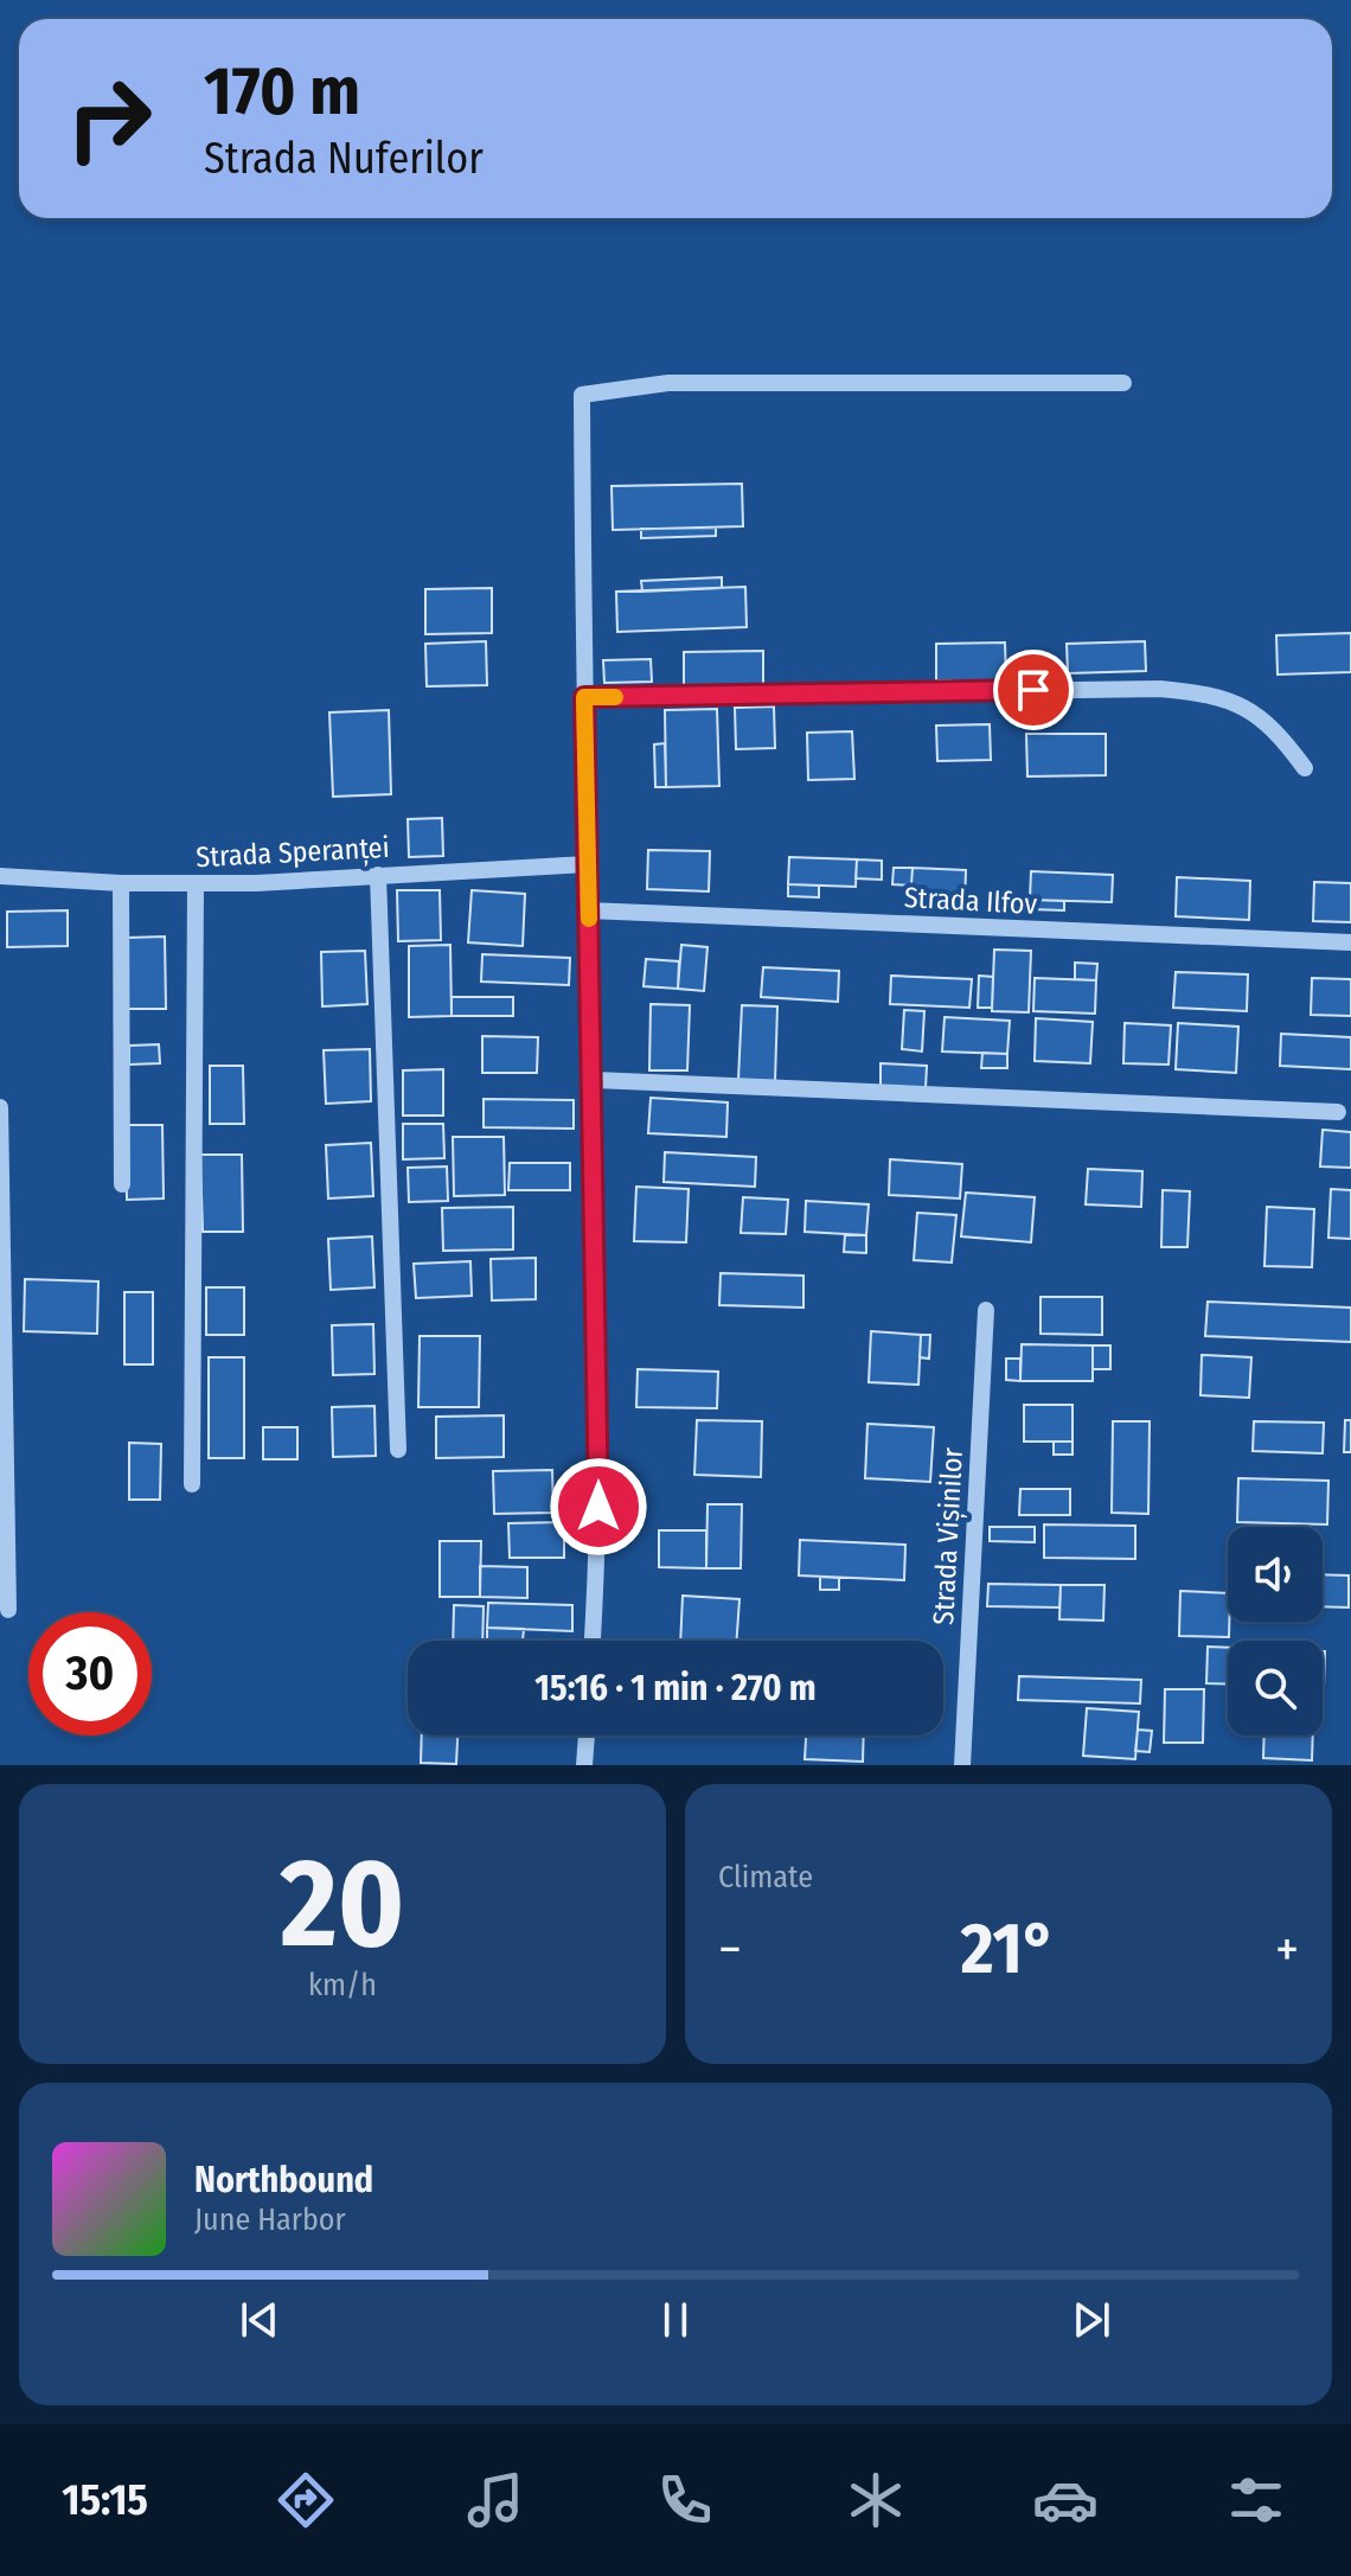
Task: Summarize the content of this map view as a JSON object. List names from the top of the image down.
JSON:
{
  "streets": {
    "street": ["Strada Speranței", "Strada Ilfov", "Strada Vișinilor"]
  },
  "page": {
    "turn": ["170 m", "Strada Nuferilor"],
    "limit": "30",
    "trip": "15:16 · 1 min · 270 m",
    "tile": [
      ["20", "km/h"],
      "Climate"
    ],
    "heat": ["−", "21°", "+"],
    "song": ["Northbound", "June Harbor"],
    "tabs": "15:15"
  }
}
